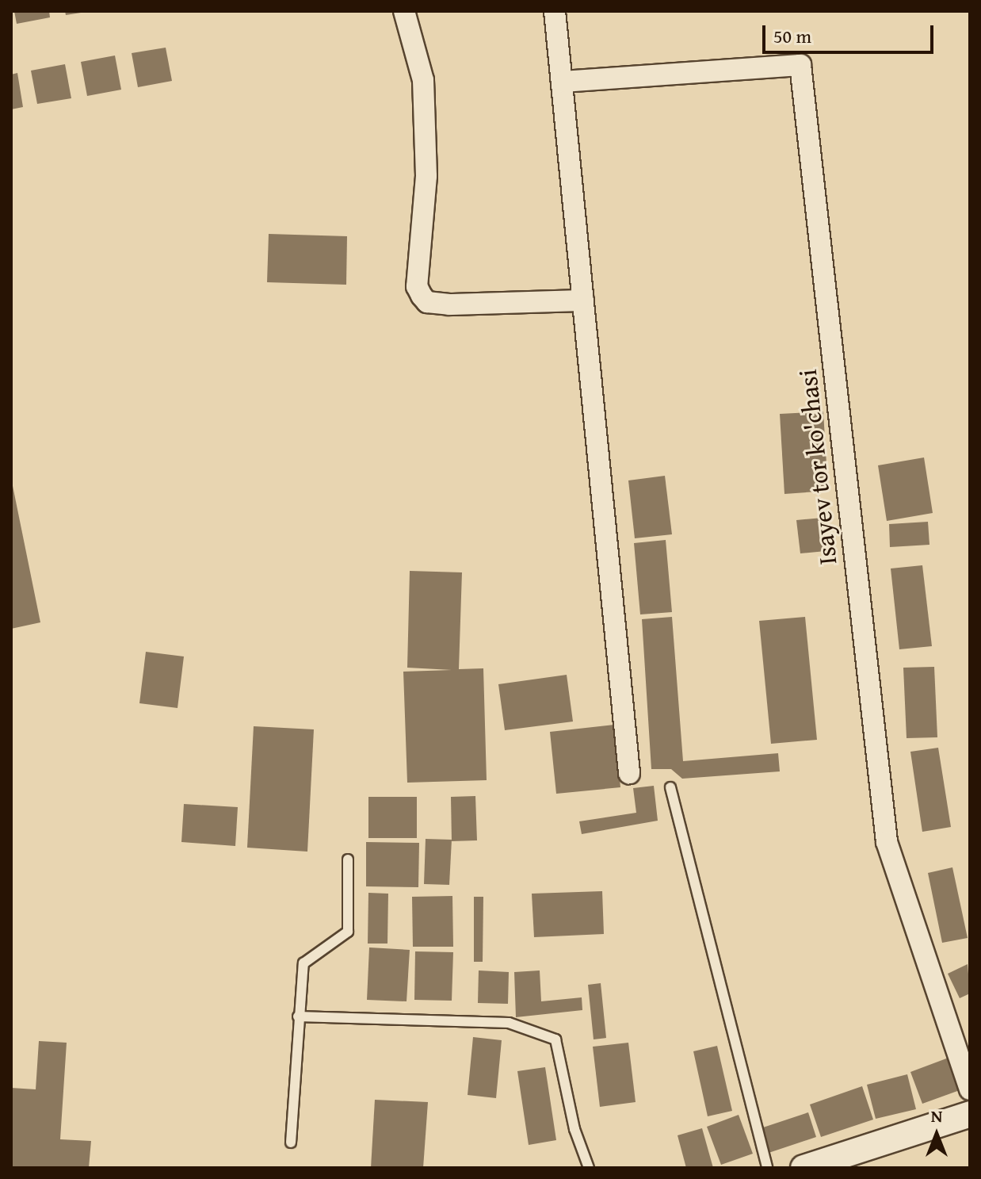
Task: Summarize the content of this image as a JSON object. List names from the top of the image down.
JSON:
{
  "streets": {
    "street": ["Isayev tor ko'chasi"]
  },
  "scale_bar": "50 m",
  "north": "top"
}
